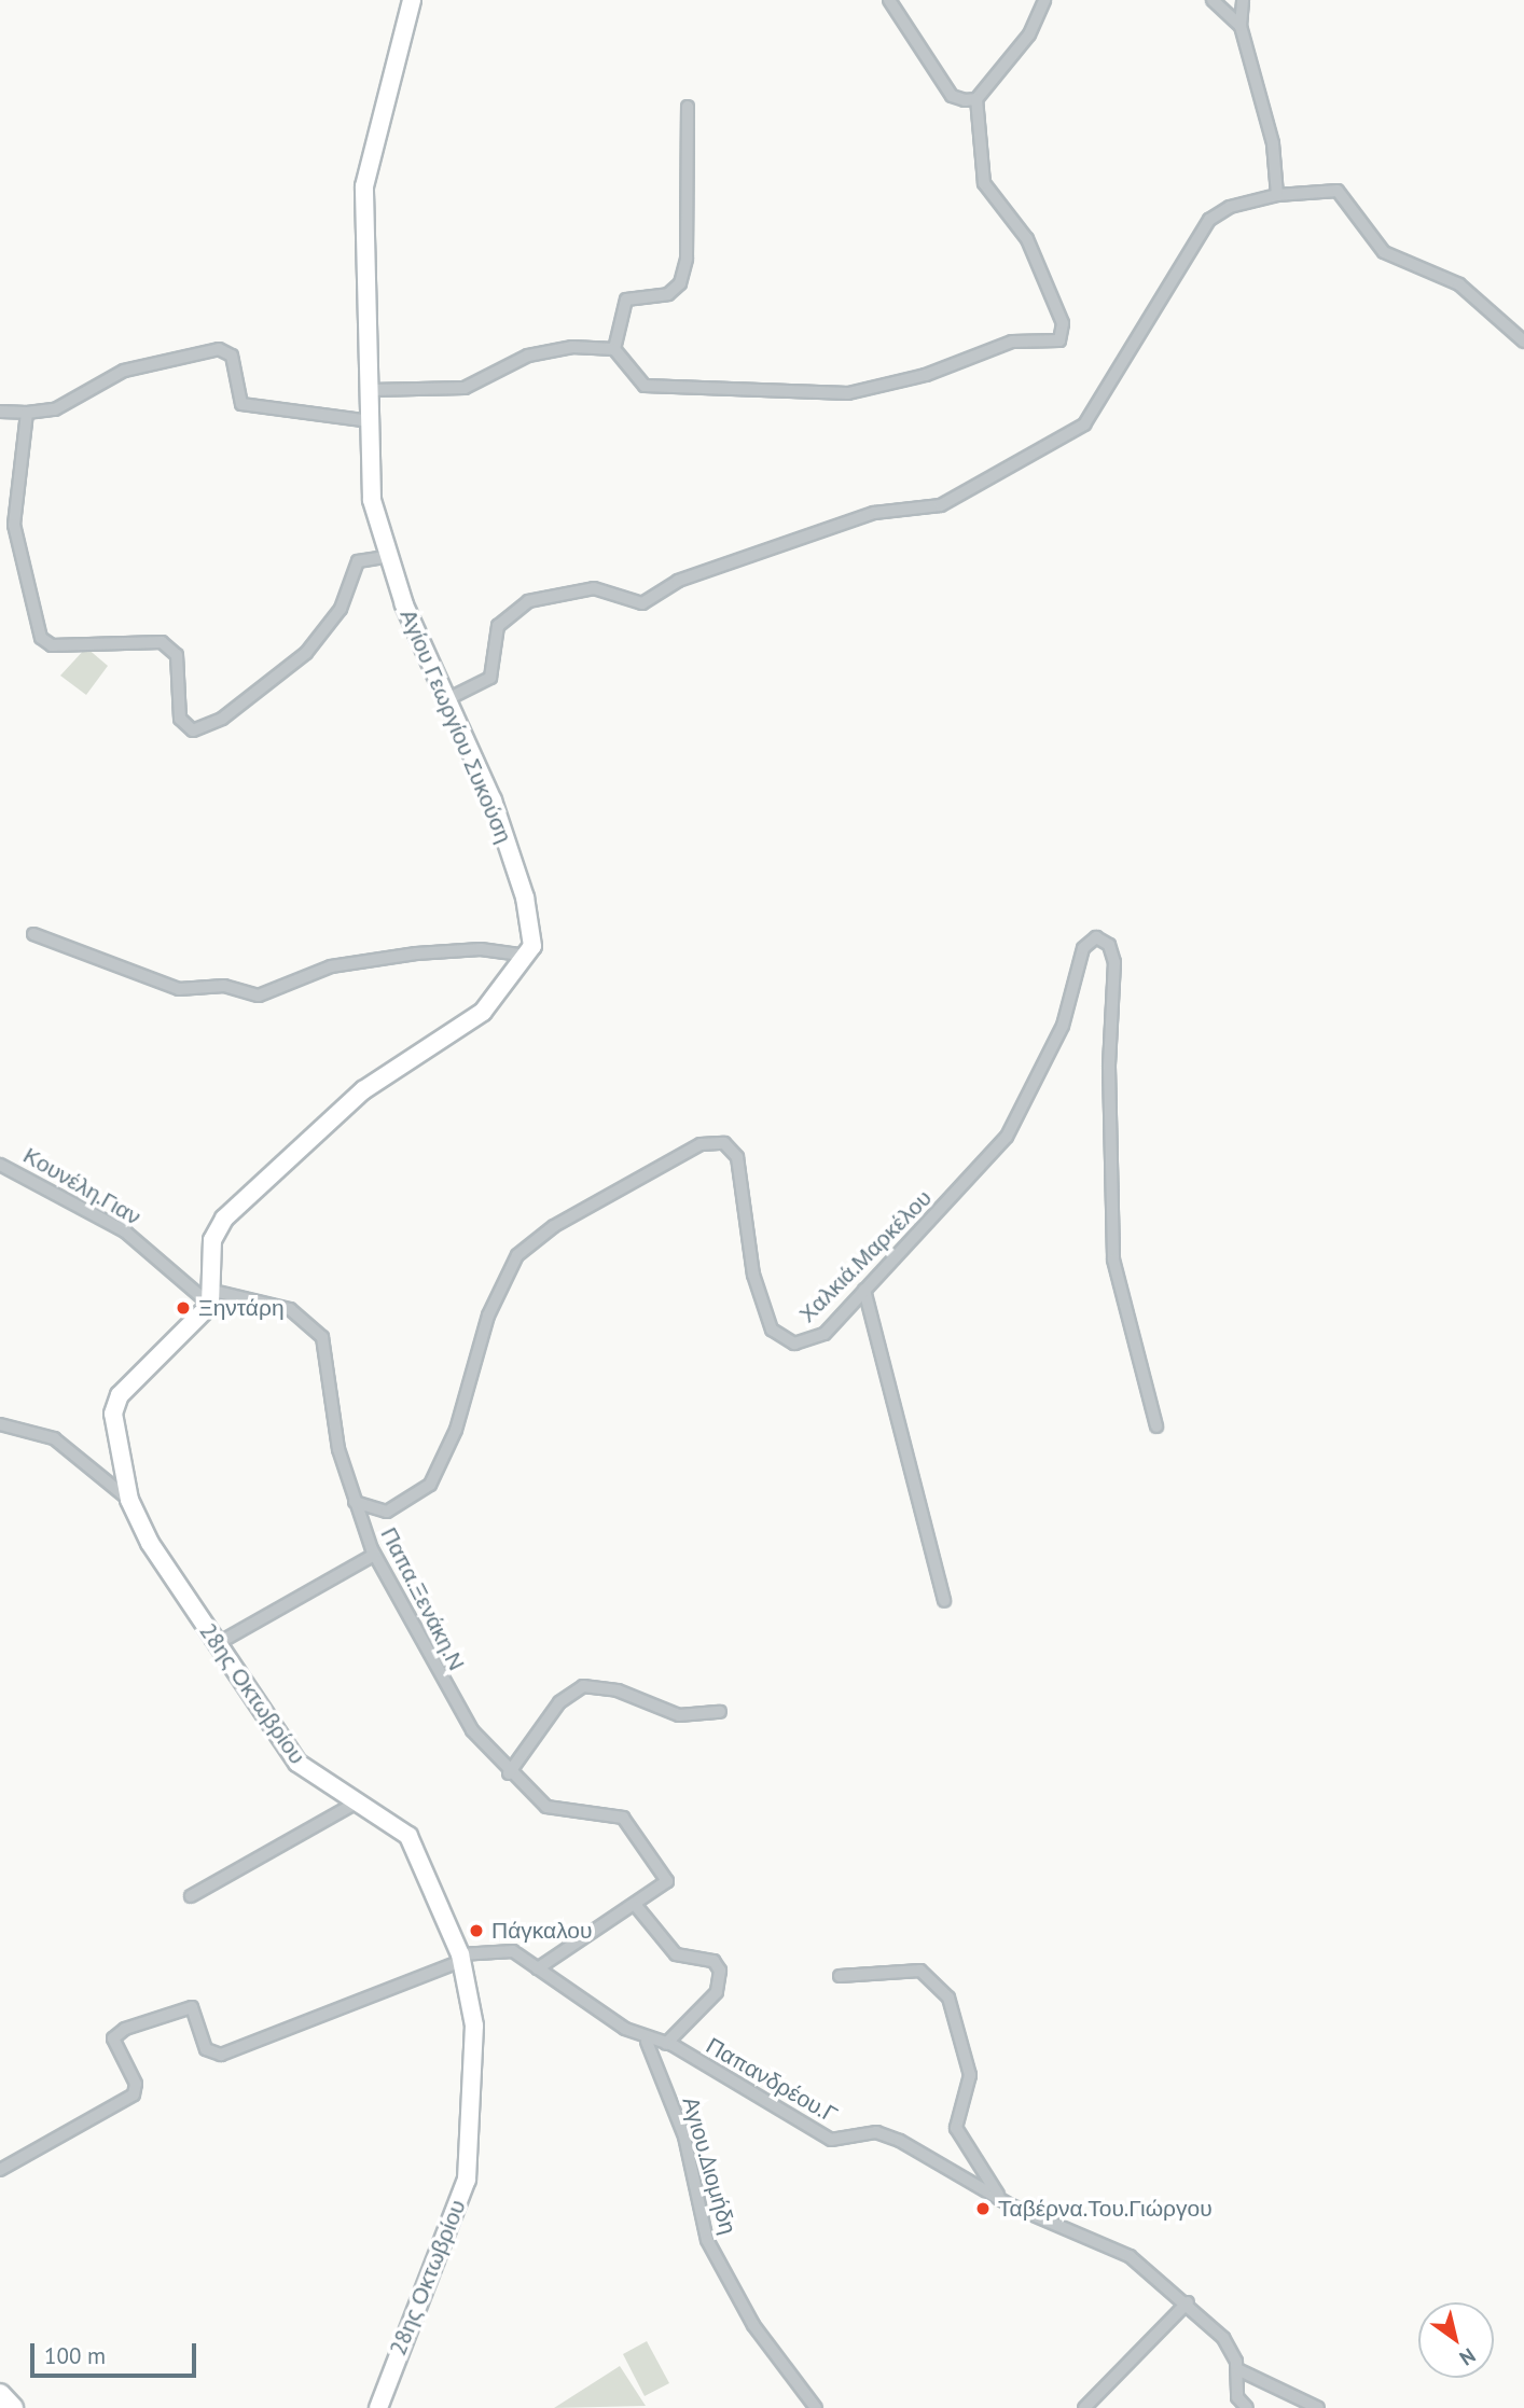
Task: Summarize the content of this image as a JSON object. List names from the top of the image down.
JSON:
{
  "streets": {
    "main road": ["Αγίου Γεωργίου Συκούση", "28ης Οκτωβρίου"],
    "street": [
      "Κουνέλη.Γιαν",
      "Χαλκιά.Μαρκέλου",
      "Παπα.Ξενάκη.Ν",
      "Παπανδρέου.Γ",
      "Αγιου.Διομήδη"
    ]
  },
  "crossings": [
    ["Κουνέλη.Γιαν", "Παπα.Ξενάκη.Ν"],
    ["Χαλκιά.Μαρκέλου", "Παπα.Ξενάκη.Ν"],
    ["28ης Οκτωβρίου", "Παπανδρέου.Γ"],
    ["Παπανδρέου.Γ", "Αγιου.Διομήδη"]
  ],
  "places": ["Ξηντάρη", "Πάγκαλου", "Ταβέρνα.Του.Γιώργου"],
  "scale_bar": "100 m",
  "north": "bottom right"
}
